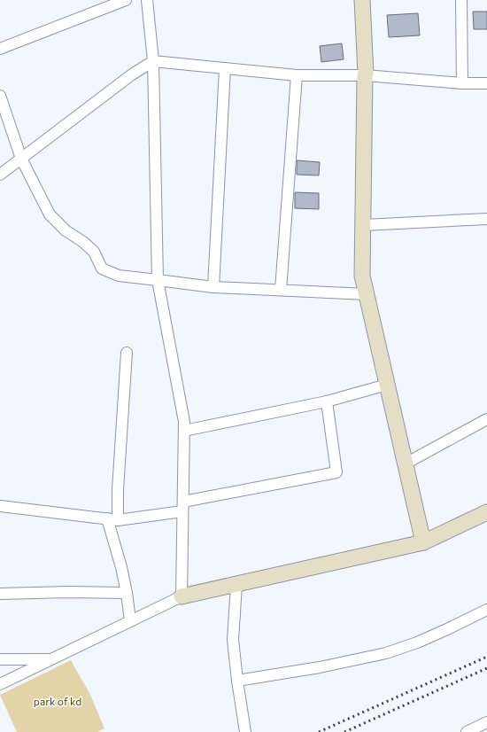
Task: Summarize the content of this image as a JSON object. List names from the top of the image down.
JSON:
{
  "parks": ["park of kd"]
}
